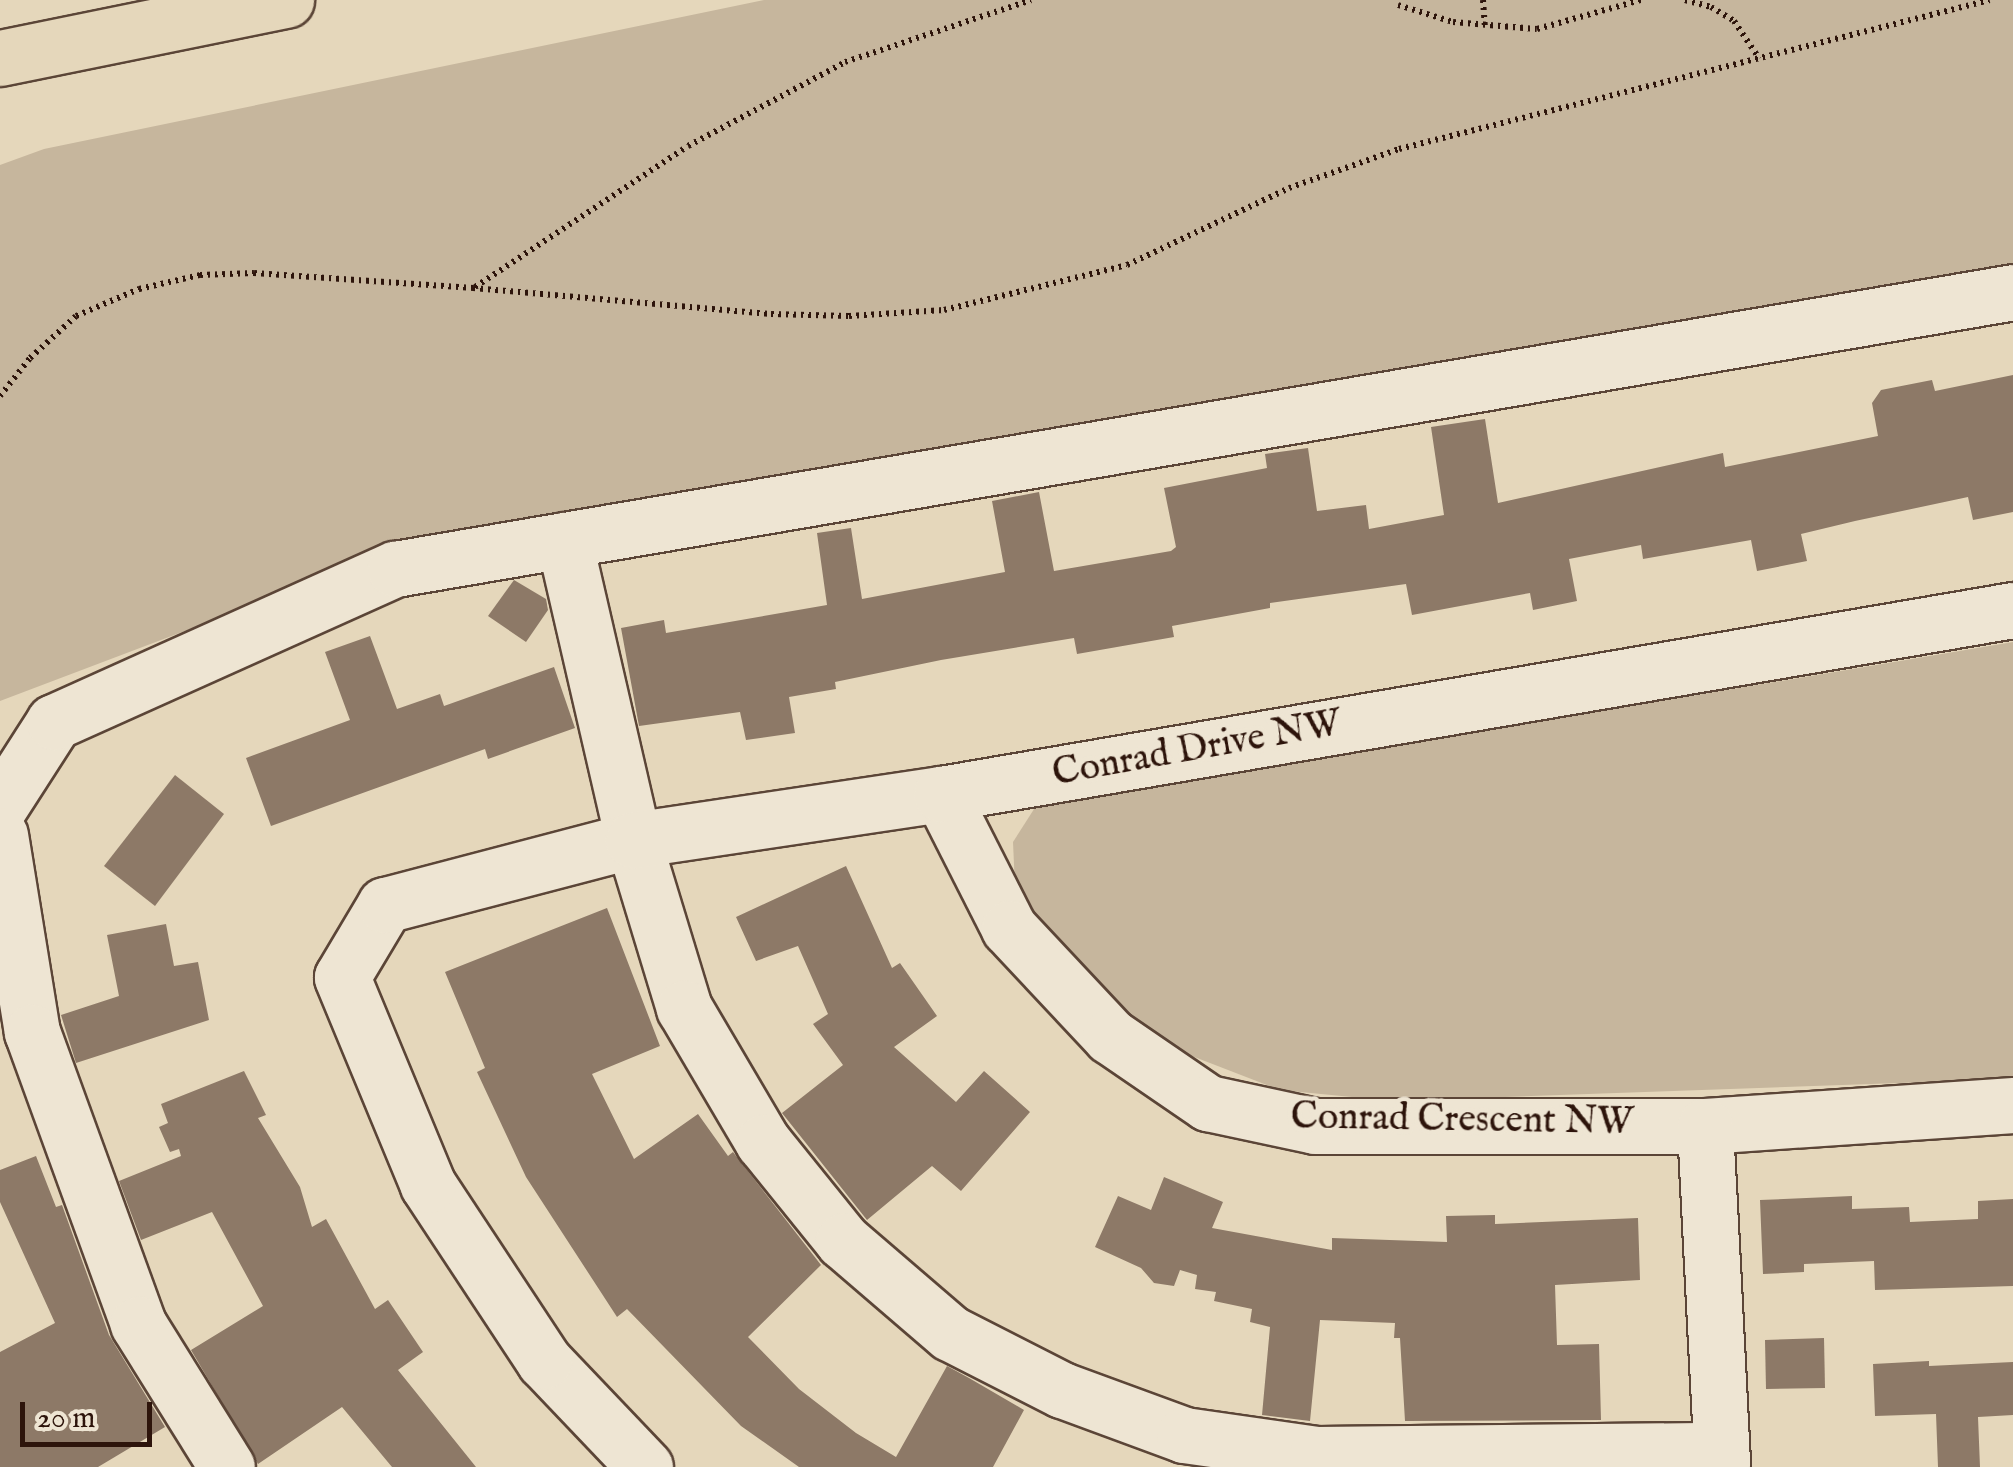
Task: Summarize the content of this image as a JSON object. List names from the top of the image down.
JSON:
{
  "streets": {
    "street": ["Conrad Drive NW", "Conrad Crescent NW"]
  },
  "crossings": [
    ["Conrad Drive NW", "Conrad Crescent NW"]
  ],
  "scale_bar": "20 m"
}
